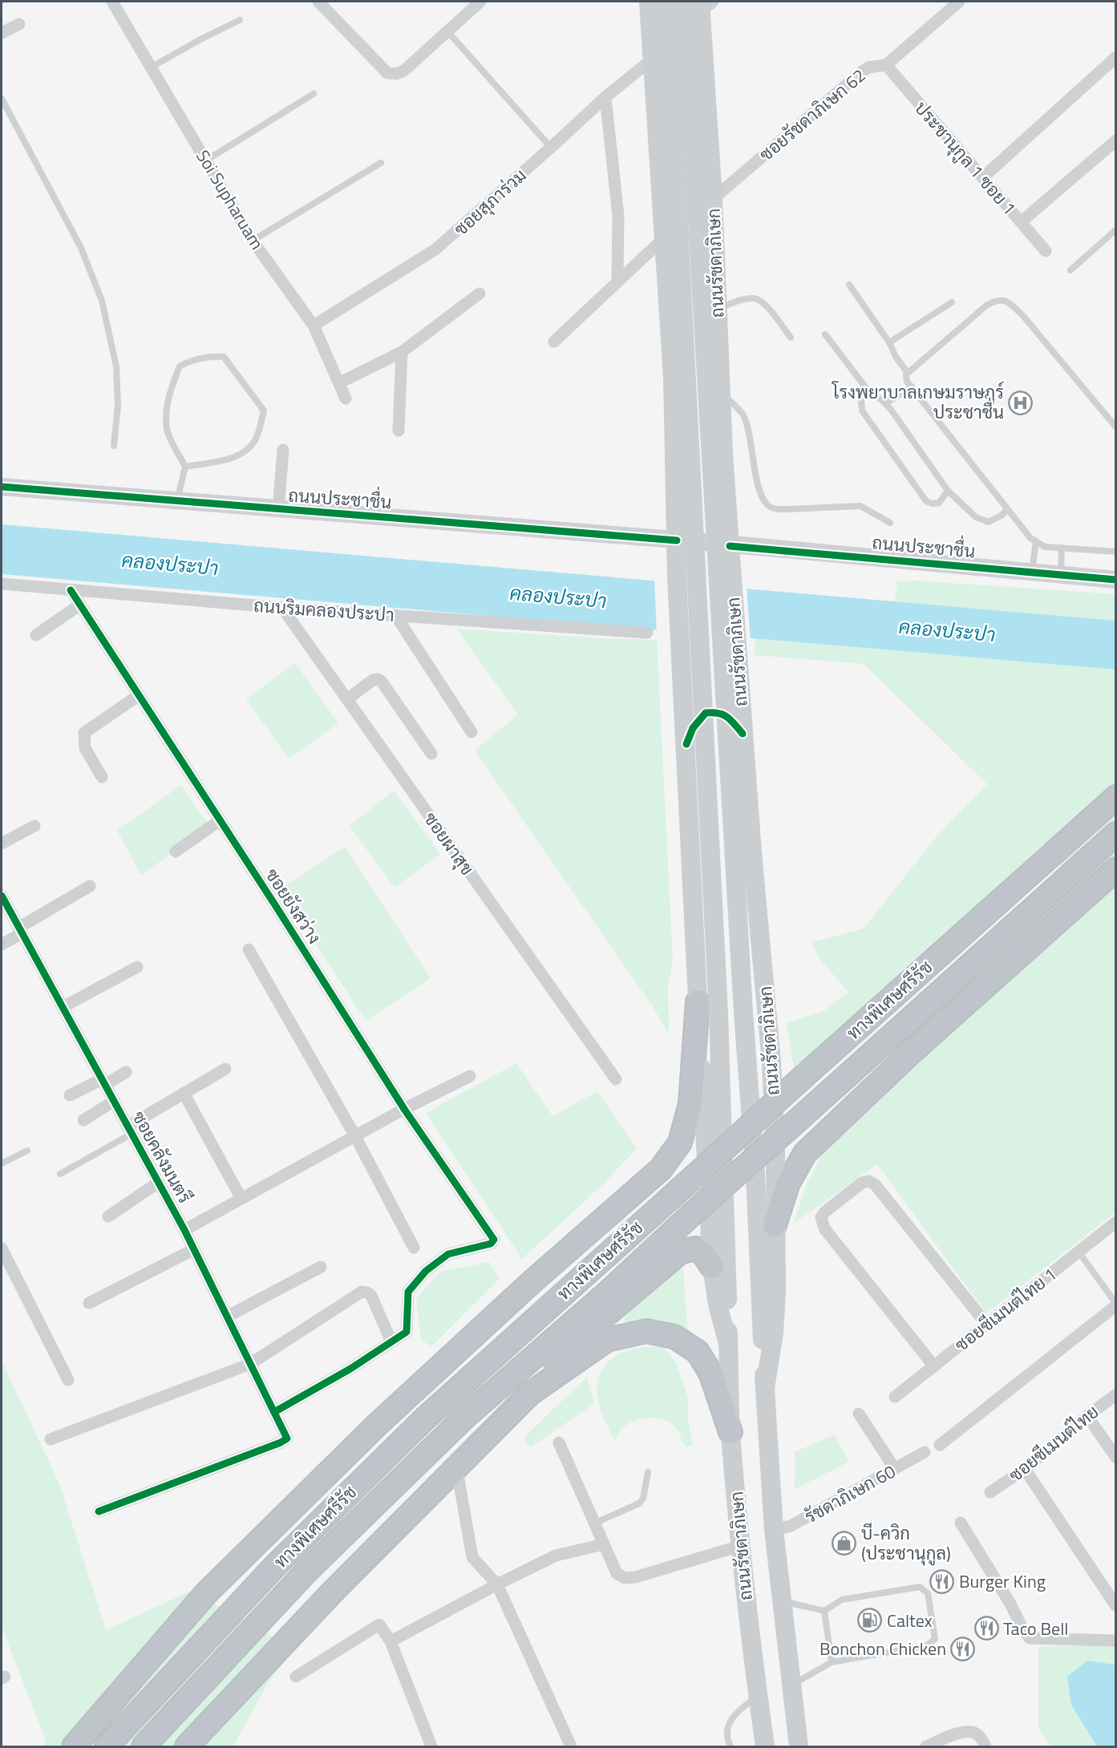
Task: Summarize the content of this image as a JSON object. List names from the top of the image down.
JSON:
{
  "streets": {
    "highway": ["ทางพิเศษศรีรัช"],
    "main road": ["ถนนรัชดาภิเษก", "ถนนประชาชื่น"],
    "street": [
      "ซอยรัชดาภิเษก 62",
      "ประชานุกูล 1 ซอย 1",
      "Soi Supharuam",
      "ซอยสุภาร่วม",
      "ถนนริมคลองประปา",
      "ซอยผาสุข",
      "ซอยยังสว่าง",
      "ซอยคลังมนตรี",
      "ซอยซีเมนต์ไทย 1",
      "ซอยซีเมนต์ไทย",
      "รัชดาภิเษก 60"
    ]
  },
  "crossings": [
    ["ซอยรัชดาภิเษก 62", "ประชานุกูล 1 ซอย 1"],
    ["ซอยรัชดาภิเษก 62", "ถนนรัชดาภิเษก"],
    ["Soi Supharuam", "ซอยสุภาร่วม"],
    ["ซอยสุภาร่วม", "ถนนรัชดาภิเษก"],
    ["ถนนรัชดาภิเษก", "ถนนประชาชื่น"],
    ["ถนนรัชดาภิเษก", "รัชดาภิเษก 60"],
    ["ถนนริมคลองประปา", "ซอยผาสุข"],
    ["ถนนริมคลองประปา", "ซอยยังสว่าง"]
  ],
  "water": ["คลองประปา"],
  "places": {
    "hospital": ["โรงพยาบาลเกษมราษฎร์ ประชาชื่น"],
    "shop": ["บี-ควิก (ประชานุกูล)"],
    "restaurant": ["Burger King", "Taco Bell", "Bonchon Chicken"],
    "fuel station": ["Caltex"]
  }
}
